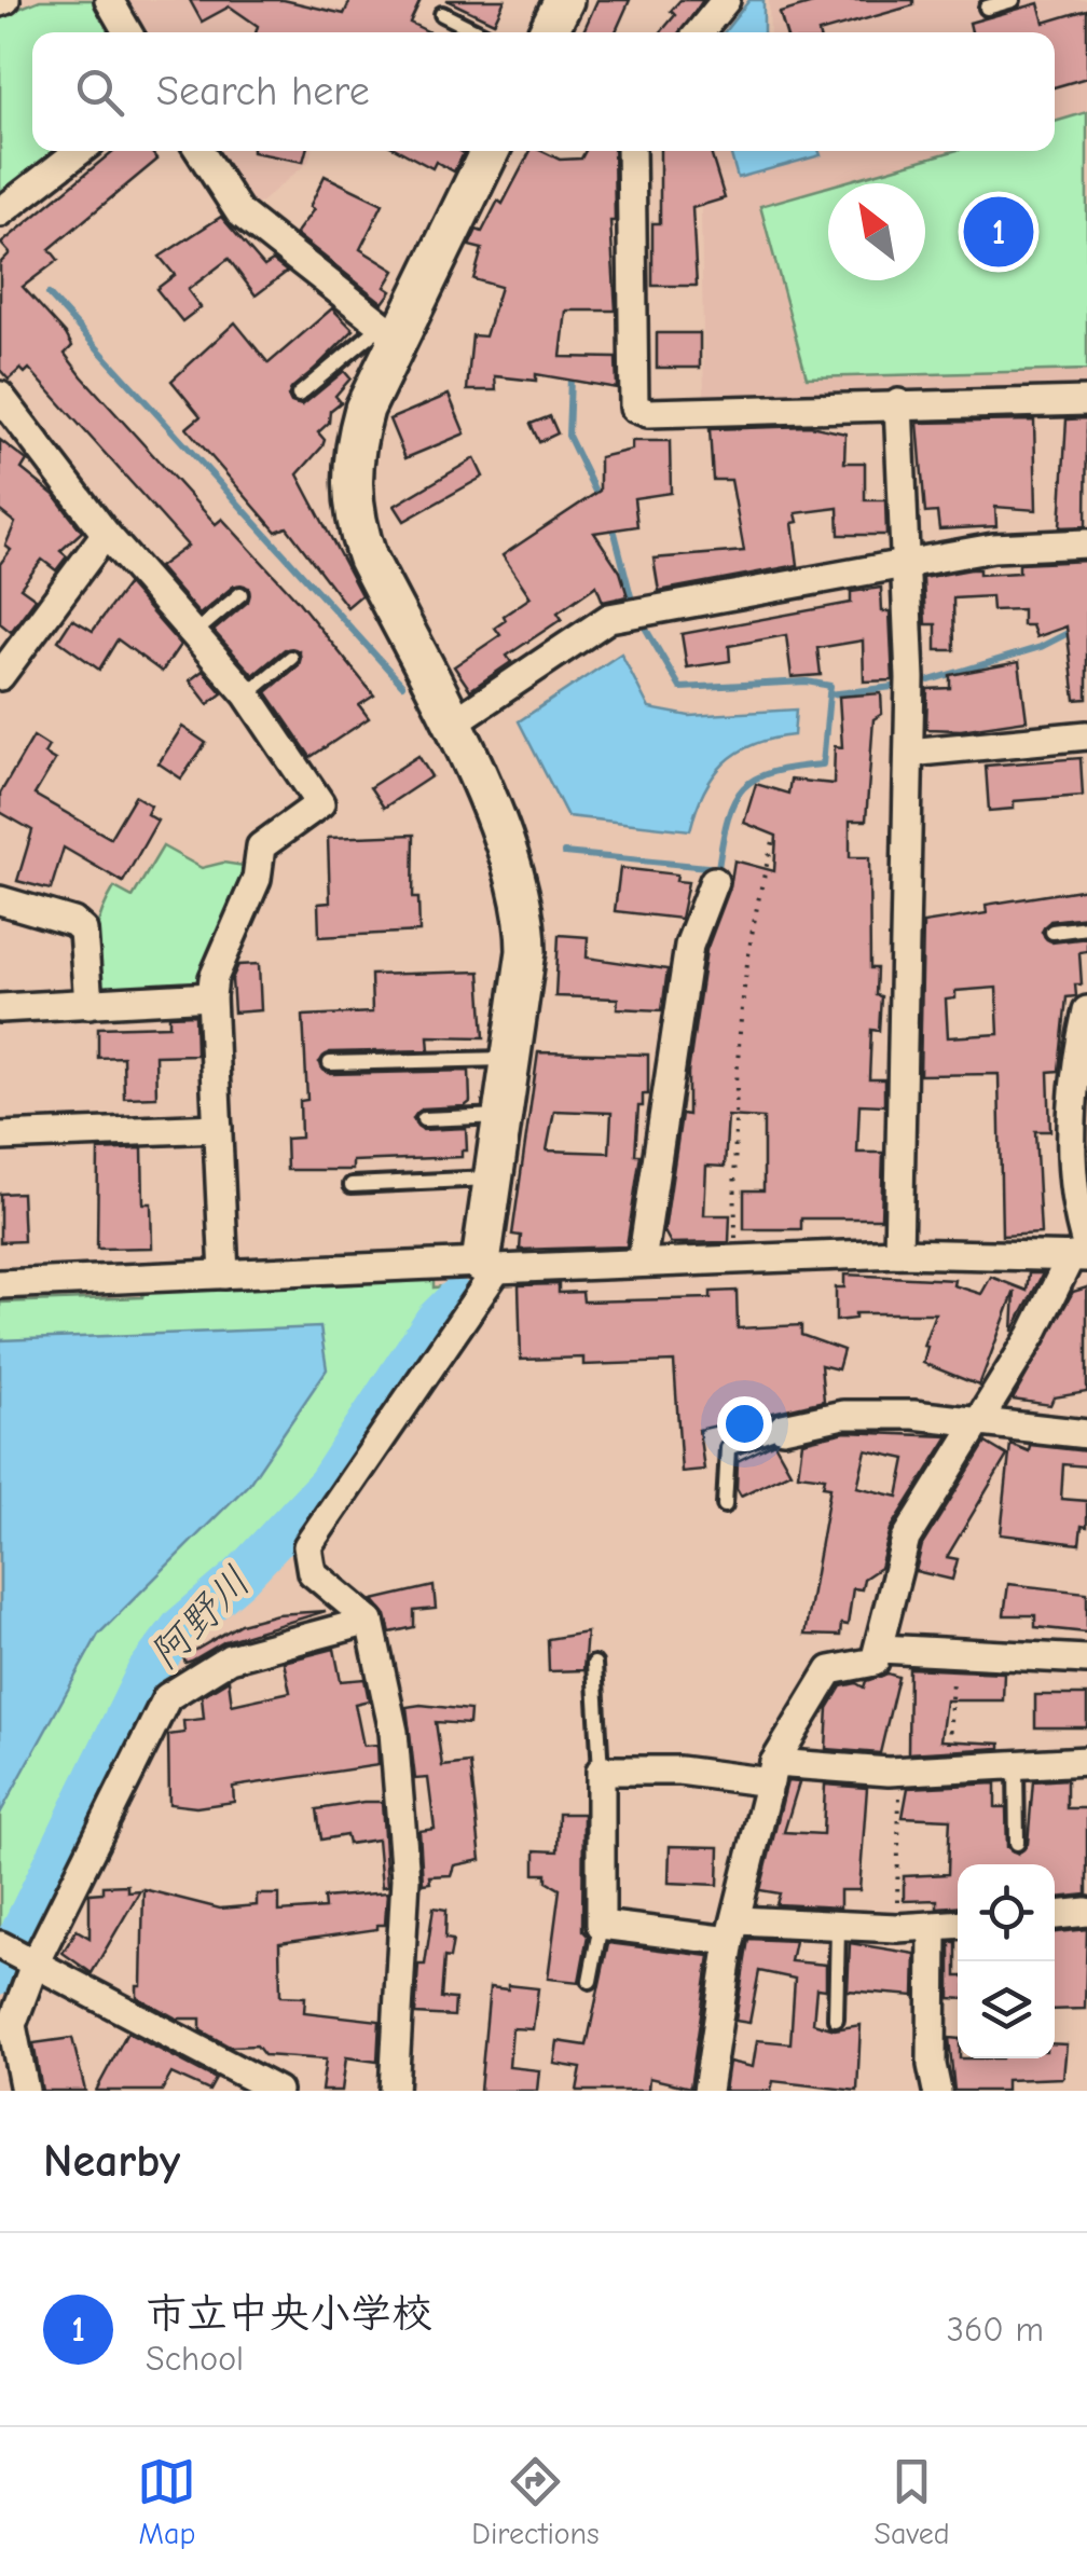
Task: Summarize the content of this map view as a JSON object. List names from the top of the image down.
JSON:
{
  "water": ["阿野川"],
  "north": "top left",
  "page": {
    "search": "Search here",
    "pins": "1",
    "heading": "Nearby",
    "list": [
      {
        "mark": "1",
        "name": "市立中央小学校",
        "note": "School",
        "value": "360 m"
      }
    ],
    "nav": ["Map", "Directions", "Saved"]
  }
}
